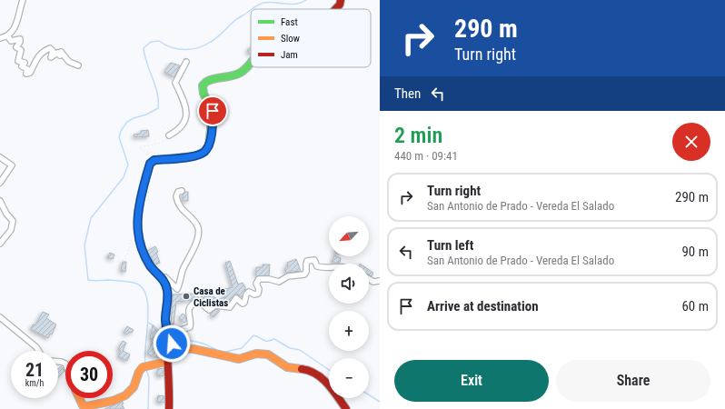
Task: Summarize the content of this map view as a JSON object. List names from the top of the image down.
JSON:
{
  "places": ["Casa de Ciclistas"],
  "legend": ["Fast", "Slow", "Jam"],
  "north": "bottom left",
  "page": {
    "turn": ["290 m", "Turn right"],
    "then": "Then",
    "heading": ["2 min", "440 m · 09:41"],
    "list": [
      {
        "name": "Turn right",
        "note": "San Antonio de Prado - Vereda El Salado",
        "value": "290 m"
      },
      {
        "name": "Turn left",
        "note": "San Antonio de Prado - Vereda El Salado",
        "value": "90 m"
      },
      {
        "name": "Arrive at destination",
        "value": "60 m"
      }
    ],
    "map_buttons": ["+", "−"],
    "speed": "21 km/h",
    "limit": "30",
    "buttons": ["Exit", "Share"]
  }
}
